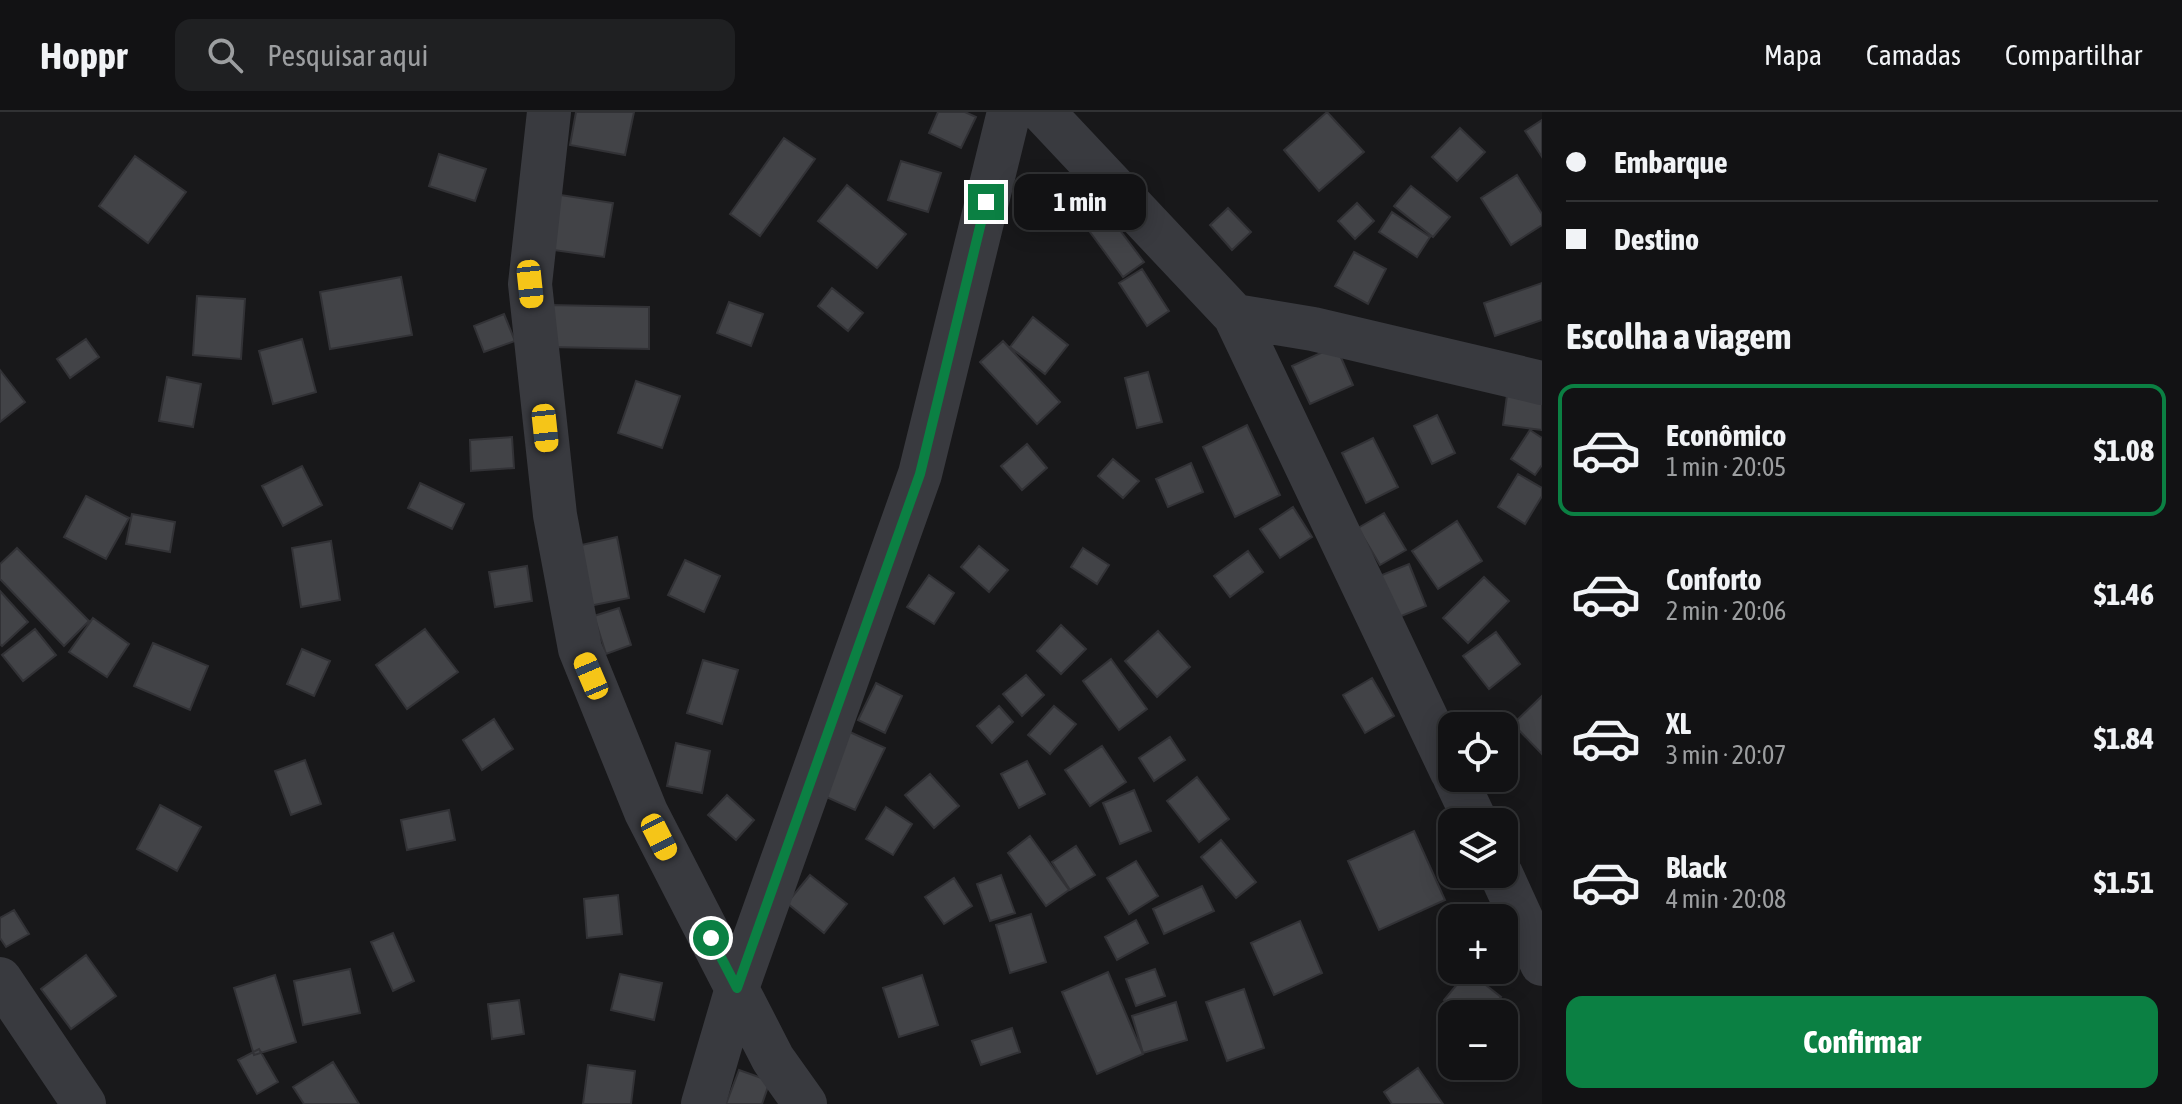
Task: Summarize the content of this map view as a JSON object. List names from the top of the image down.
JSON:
{
  "page": {
    "header": "Hoppr",
    "search": "Pesquisar aqui",
    "nav": ["Mapa", "Camadas", "Compartilhar"],
    "banner": ["Embarque", "Destino"],
    "bubble": "1 min",
    "heading": "Escolha a viagem",
    "list": [
      {
        "name": "Econômico",
        "note": "1 min · 20:05",
        "value": "$1.08"
      },
      {
        "name": "Conforto",
        "note": "2 min · 20:06",
        "value": "$1.46"
      },
      {
        "name": "XL",
        "note": "3 min · 20:07",
        "value": "$1.84"
      },
      {
        "name": "Black",
        "note": "4 min · 20:08",
        "value": "$1.51"
      }
    ],
    "map_buttons": ["+", "−"],
    "buttons": "Confirmar"
  }
}
